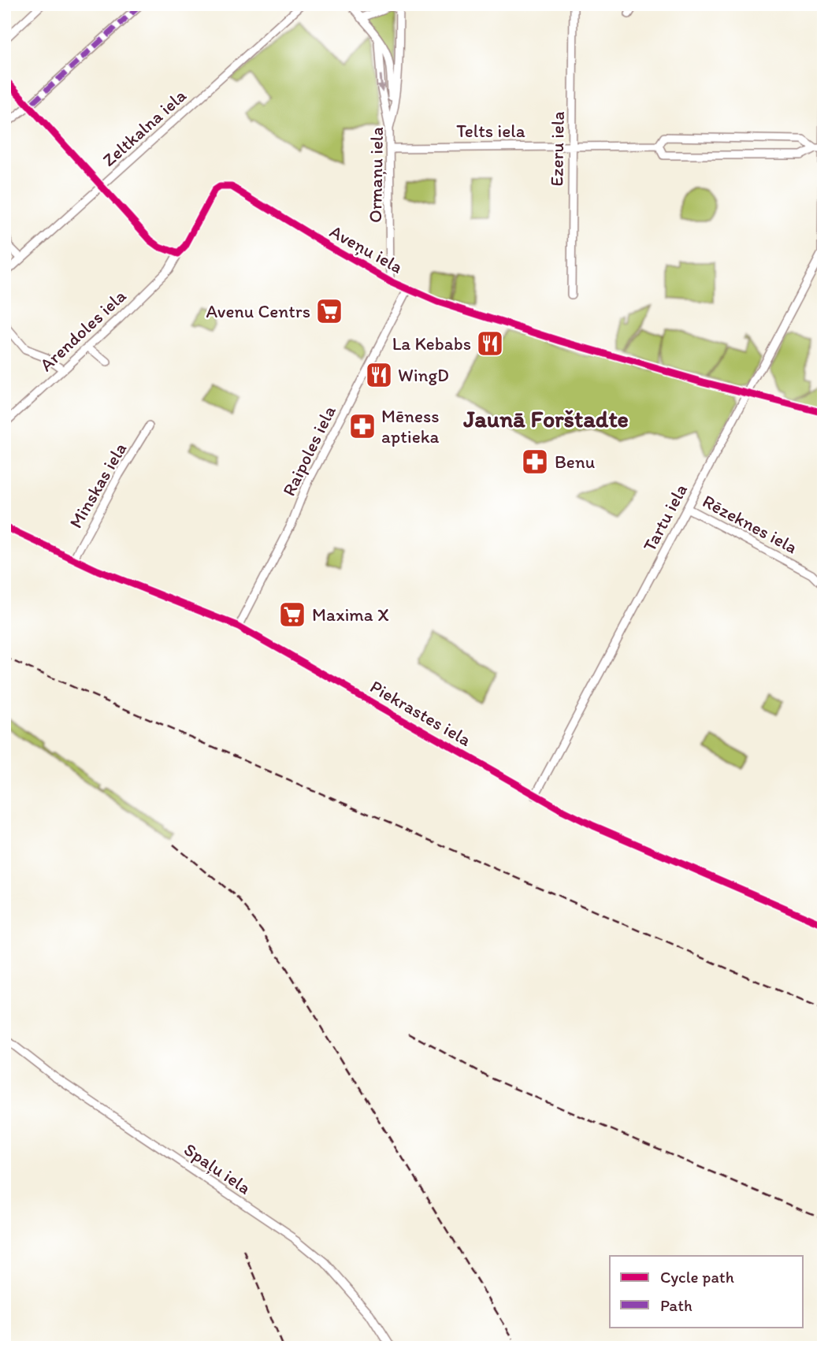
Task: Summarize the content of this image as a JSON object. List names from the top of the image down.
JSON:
{
  "streets": {
    "street": [
      "Zeltkalna iela",
      "Telts iela",
      "Ezeru iela",
      "Ormaņu iela",
      "Aveņu iela",
      "Arendoles iela",
      "Raipoles iela",
      "Minskas iela",
      "Tartu iela",
      "Rēzeknes iela",
      "Piekrastes iela",
      "Spaļu iela"
    ]
  },
  "crossings": [
    ["Telts iela", "Ezeru iela"],
    ["Telts iela", "Ormaņu iela"],
    ["Ormaņu iela", "Aveņu iela"],
    ["Aveņu iela", "Arendoles iela"],
    ["Aveņu iela", "Raipoles iela"],
    ["Aveņu iela", "Tartu iela"],
    ["Raipoles iela", "Piekrastes iela"],
    ["Minskas iela", "Piekrastes iela"],
    ["Tartu iela", "Rēzeknes iela"],
    ["Tartu iela", "Piekrastes iela"]
  ],
  "districts": ["Jaunā Forštadte"],
  "places": {
    "supermarket": ["Avenu Centrs", "Maxima X"],
    "restaurant": ["La Kebabs", "WingD"],
    "pharmacy": ["Mēness aptieka", "Benu"]
  },
  "legend": ["Cycle path", "Path"]
}
